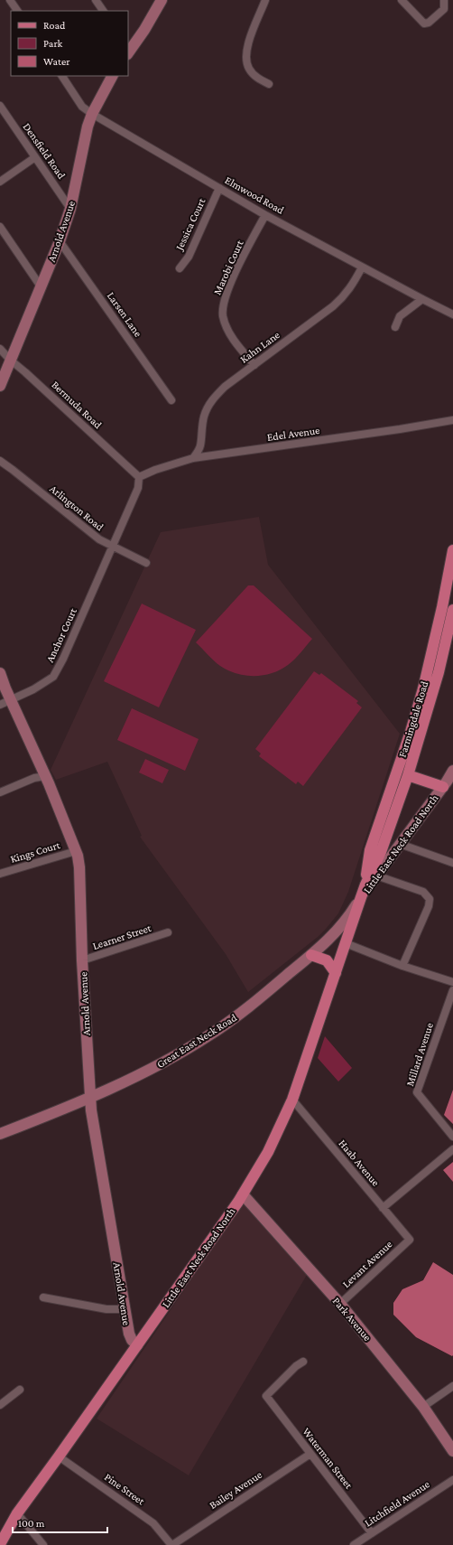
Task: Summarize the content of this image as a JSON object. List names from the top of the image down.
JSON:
{
  "streets": {
    "main road": ["Farmingdale Road", "Little East Neck Road North"],
    "street": [
      "Densfield Road",
      "Elmwood Road",
      "Jessica Court",
      "Arnold Avenue",
      "Marobi Court",
      "Larsen Lane",
      "Kahn Lane",
      "Bermuda Road",
      "Edel Avenue",
      "Arlington Road",
      "Anchor Court",
      "Kings Court",
      "Learner Street",
      "Great East Neck Road",
      "Millard Avenue",
      "Haab Avenue",
      "Levant Avenue",
      "Park Avenue",
      "Waterman Street",
      "Pine Street",
      "Bailey Avenue",
      "Litchfield Avenue"
    ]
  },
  "crossings": [
    ["Densfield Road", "Arnold Avenue"],
    ["Elmwood Road", "Jessica Court"],
    ["Elmwood Road", "Arnold Avenue"],
    ["Elmwood Road", "Marobi Court"],
    ["Elmwood Road", "Kahn Lane"],
    ["Arnold Avenue", "Larsen Lane"],
    ["Arnold Avenue", "Bermuda Road"],
    ["Arnold Avenue", "Anchor Court"],
    ["Arnold Avenue", "Little East Neck Road North"],
    ["Arnold Avenue", "Kings Court"],
    ["Arnold Avenue", "Learner Street"],
    ["Arnold Avenue", "Great East Neck Road"],
    ["Marobi Court", "Kahn Lane"],
    ["Kahn Lane", "Edel Avenue"],
    ["Bermuda Road", "Edel Avenue"],
    ["Bermuda Road", "Anchor Court"],
    ["Edel Avenue", "Anchor Court"],
    ["Arlington Road", "Anchor Court"],
    ["Farmingdale Road", "Little East Neck Road North"],
    ["Farmingdale Road", "Great East Neck Road"],
    ["Little East Neck Road North", "Great East Neck Road"],
    ["Little East Neck Road North", "Haab Avenue"],
    ["Little East Neck Road North", "Park Avenue"],
    ["Little East Neck Road North", "Pine Street"],
    ["Haab Avenue", "Levant Avenue"],
    ["Levant Avenue", "Park Avenue"],
    ["Waterman Street", "Bailey Avenue"],
    ["Waterman Street", "Litchfield Avenue"],
    ["Pine Street", "Bailey Avenue"]
  ],
  "legend": ["Road", "Park", "Water"],
  "scale_bar": "100 m"
}
